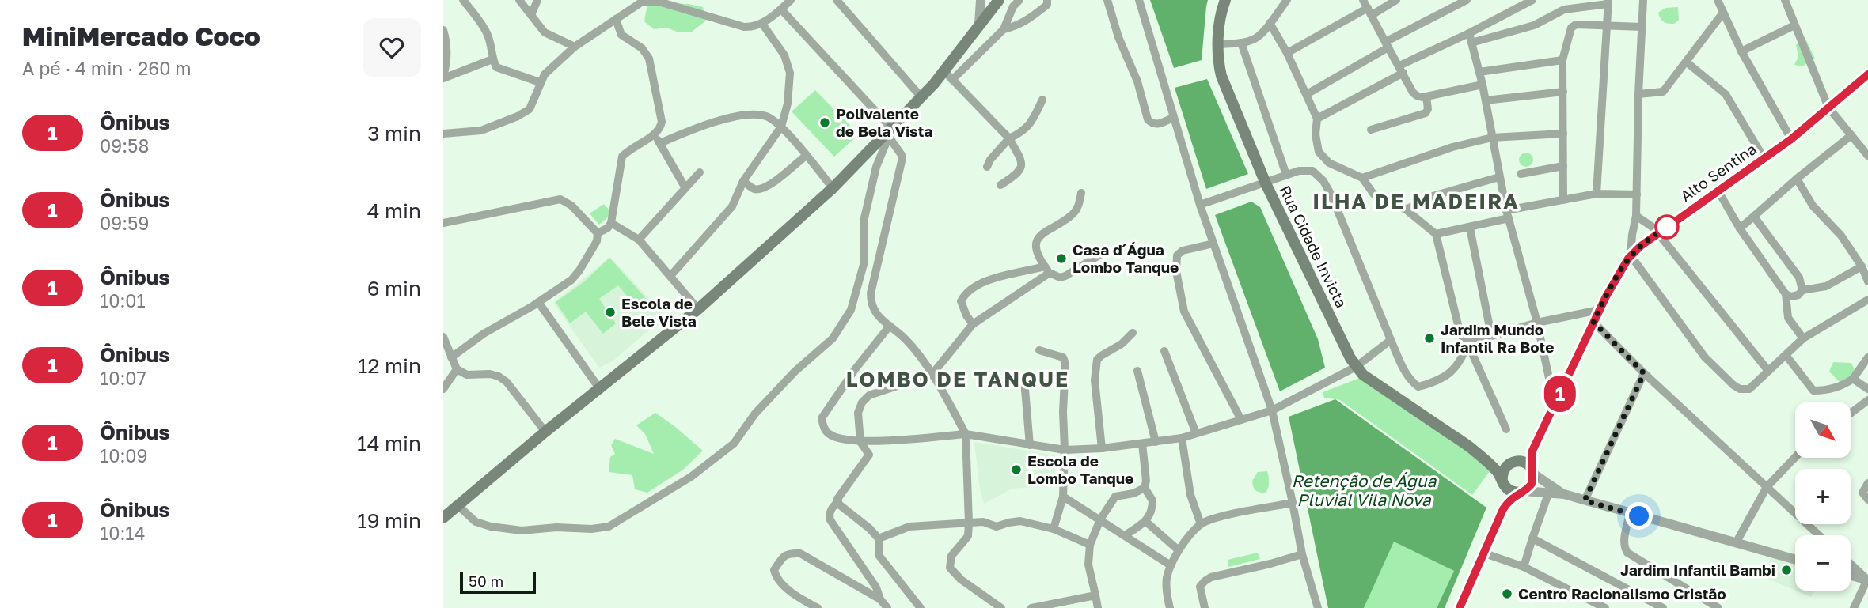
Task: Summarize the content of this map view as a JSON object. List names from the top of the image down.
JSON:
{
  "streets": {
    "main road": ["Alto Sentina", "Rua Cidade Invicta"]
  },
  "crossings": [
    ["Alto Sentina", "Rua Cidade Invicta"]
  ],
  "districts": ["ILHA DE MADEIRA", "LOMBO DE TANQUE"],
  "water": ["Retenção de Água Pluvial Vila Nova"],
  "places": [
    "Polivalente de Bela Vista",
    "Casa d´Água Lombo Tanque",
    "Escola de Bele Vista",
    "Jardim Mundo Infantil Rª Bote",
    "Escola de Lombo Tanque",
    "Jardim Infantil Bambi",
    "Centro Racionalismo Cristão"
  ],
  "lines": ["bus line 1"],
  "scale_bar": "50 m",
  "north": "bottom right",
  "page": {
    "heading": ["MiniMercado Coco", "A pé · 4 min · 260 m"],
    "on_map": "1",
    "list": [
      {
        "mark": "1",
        "name": "Ônibus",
        "note": "09:58",
        "value": "3 min"
      },
      {
        "mark": "1",
        "name": "Ônibus",
        "note": "09:59",
        "value": "4 min"
      },
      {
        "mark": "1",
        "name": "Ônibus",
        "note": "10:01",
        "value": "6 min"
      },
      {
        "mark": "1",
        "name": "Ônibus",
        "note": "10:07",
        "value": "12 min"
      },
      {
        "mark": "1",
        "name": "Ônibus",
        "note": "10:09",
        "value": "14 min"
      },
      {
        "mark": "1",
        "name": "Ônibus",
        "note": "10:14",
        "value": "19 min"
      }
    ],
    "map_buttons": ["+", "−"],
    "scale": "50 m"
  }
}
